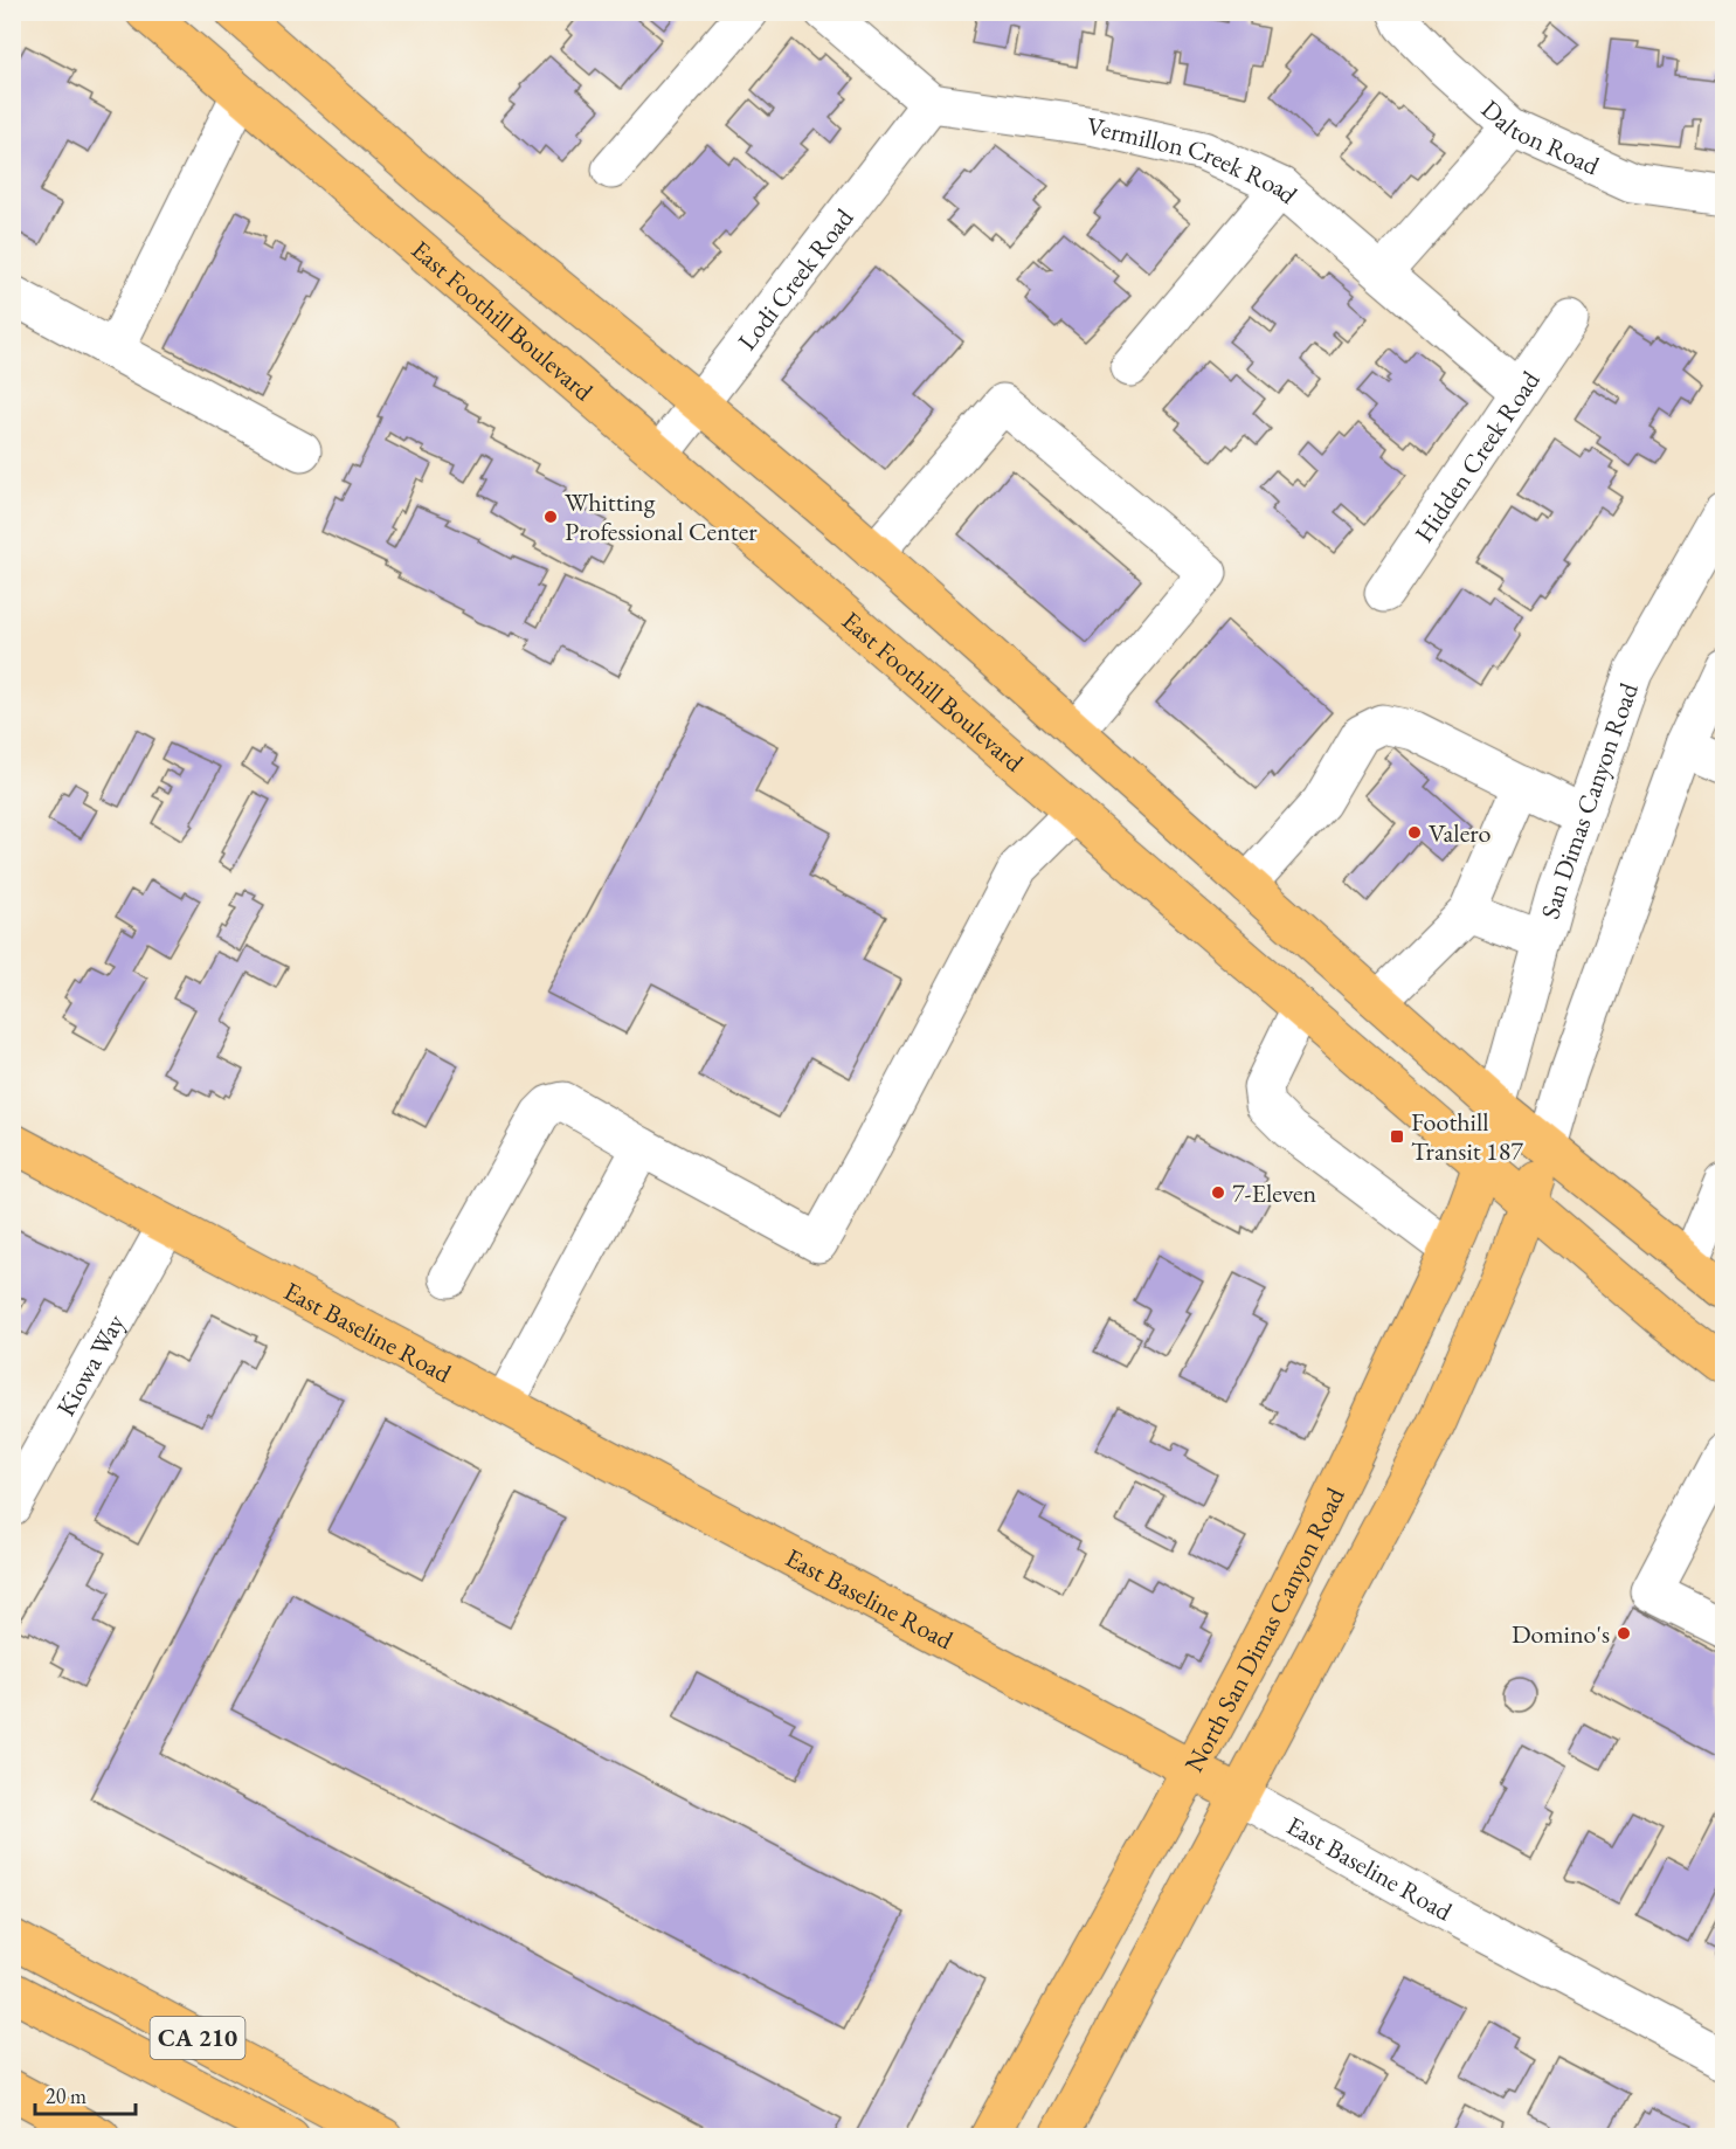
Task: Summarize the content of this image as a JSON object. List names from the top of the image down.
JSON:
{
  "streets": {
    "main road": [
      "East Foothill Boulevard",
      "East Baseline Road",
      "North San Dimas Canyon Road",
      "CA 210"
    ],
    "street": [
      "Dalton Road",
      "Vermillon Creek Road",
      "Lodi Creek Road",
      "Hidden Creek Road",
      "San Dimas Canyon Road",
      "Kiowa Way"
    ]
  },
  "crossings": [
    ["Vermillon Creek Road", "Lodi Creek Road"],
    ["Vermillon Creek Road", "Hidden Creek Road"],
    ["Lodi Creek Road", "East Foothill Boulevard"],
    ["East Foothill Boulevard", "North San Dimas Canyon Road"],
    ["San Dimas Canyon Road", "North San Dimas Canyon Road"],
    ["East Baseline Road", "Kiowa Way"],
    ["East Baseline Road", "North San Dimas Canyon Road"]
  ],
  "places": {
    "other": [
      "Whitting Professional Center",
      "Valero",
      "7-Eleven",
      "Domino's"
    ],
    "transit": ["Foothill Transit 187"]
  },
  "scale_bar": "20 m"
}
